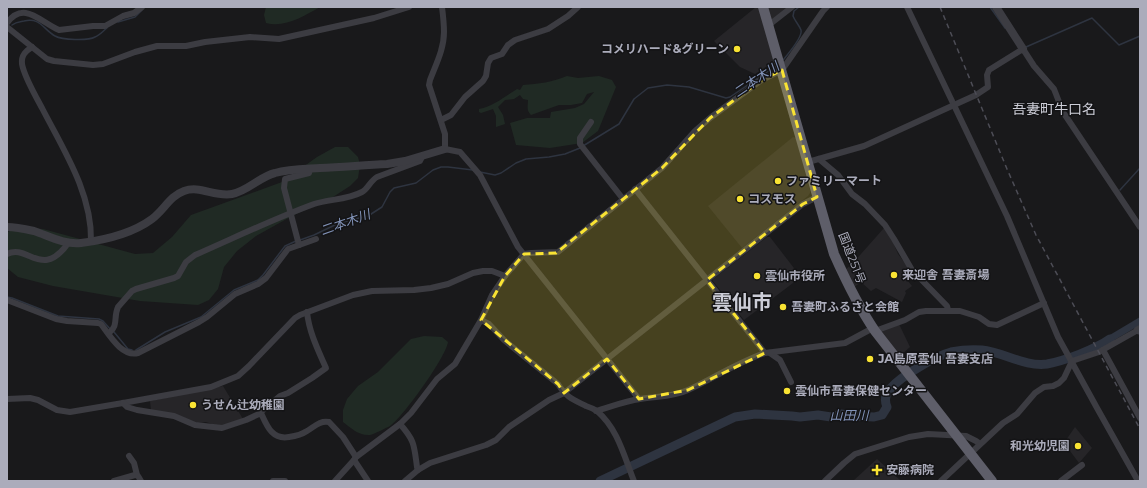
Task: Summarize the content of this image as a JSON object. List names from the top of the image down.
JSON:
{
  "streets": {
    "highway": ["国道251号"]
  },
  "districts": ["吾妻町牛口名", "雲仙市"],
  "water": ["二本木川", "山田川"],
  "places": {
    "other": [
      "コメリハード&グリーン",
      "ファミリーマート",
      "コスモス",
      "来迎舎 吾妻斎場",
      "雲仙市役所",
      "吾妻町ふるさと会館",
      "JA島原雲仙 吾妻支店",
      "雲仙市吾妻保健センター",
      "うせん辻幼稚園",
      "和光幼児園"
    ],
    "health": ["安藤病院"]
  }
}
